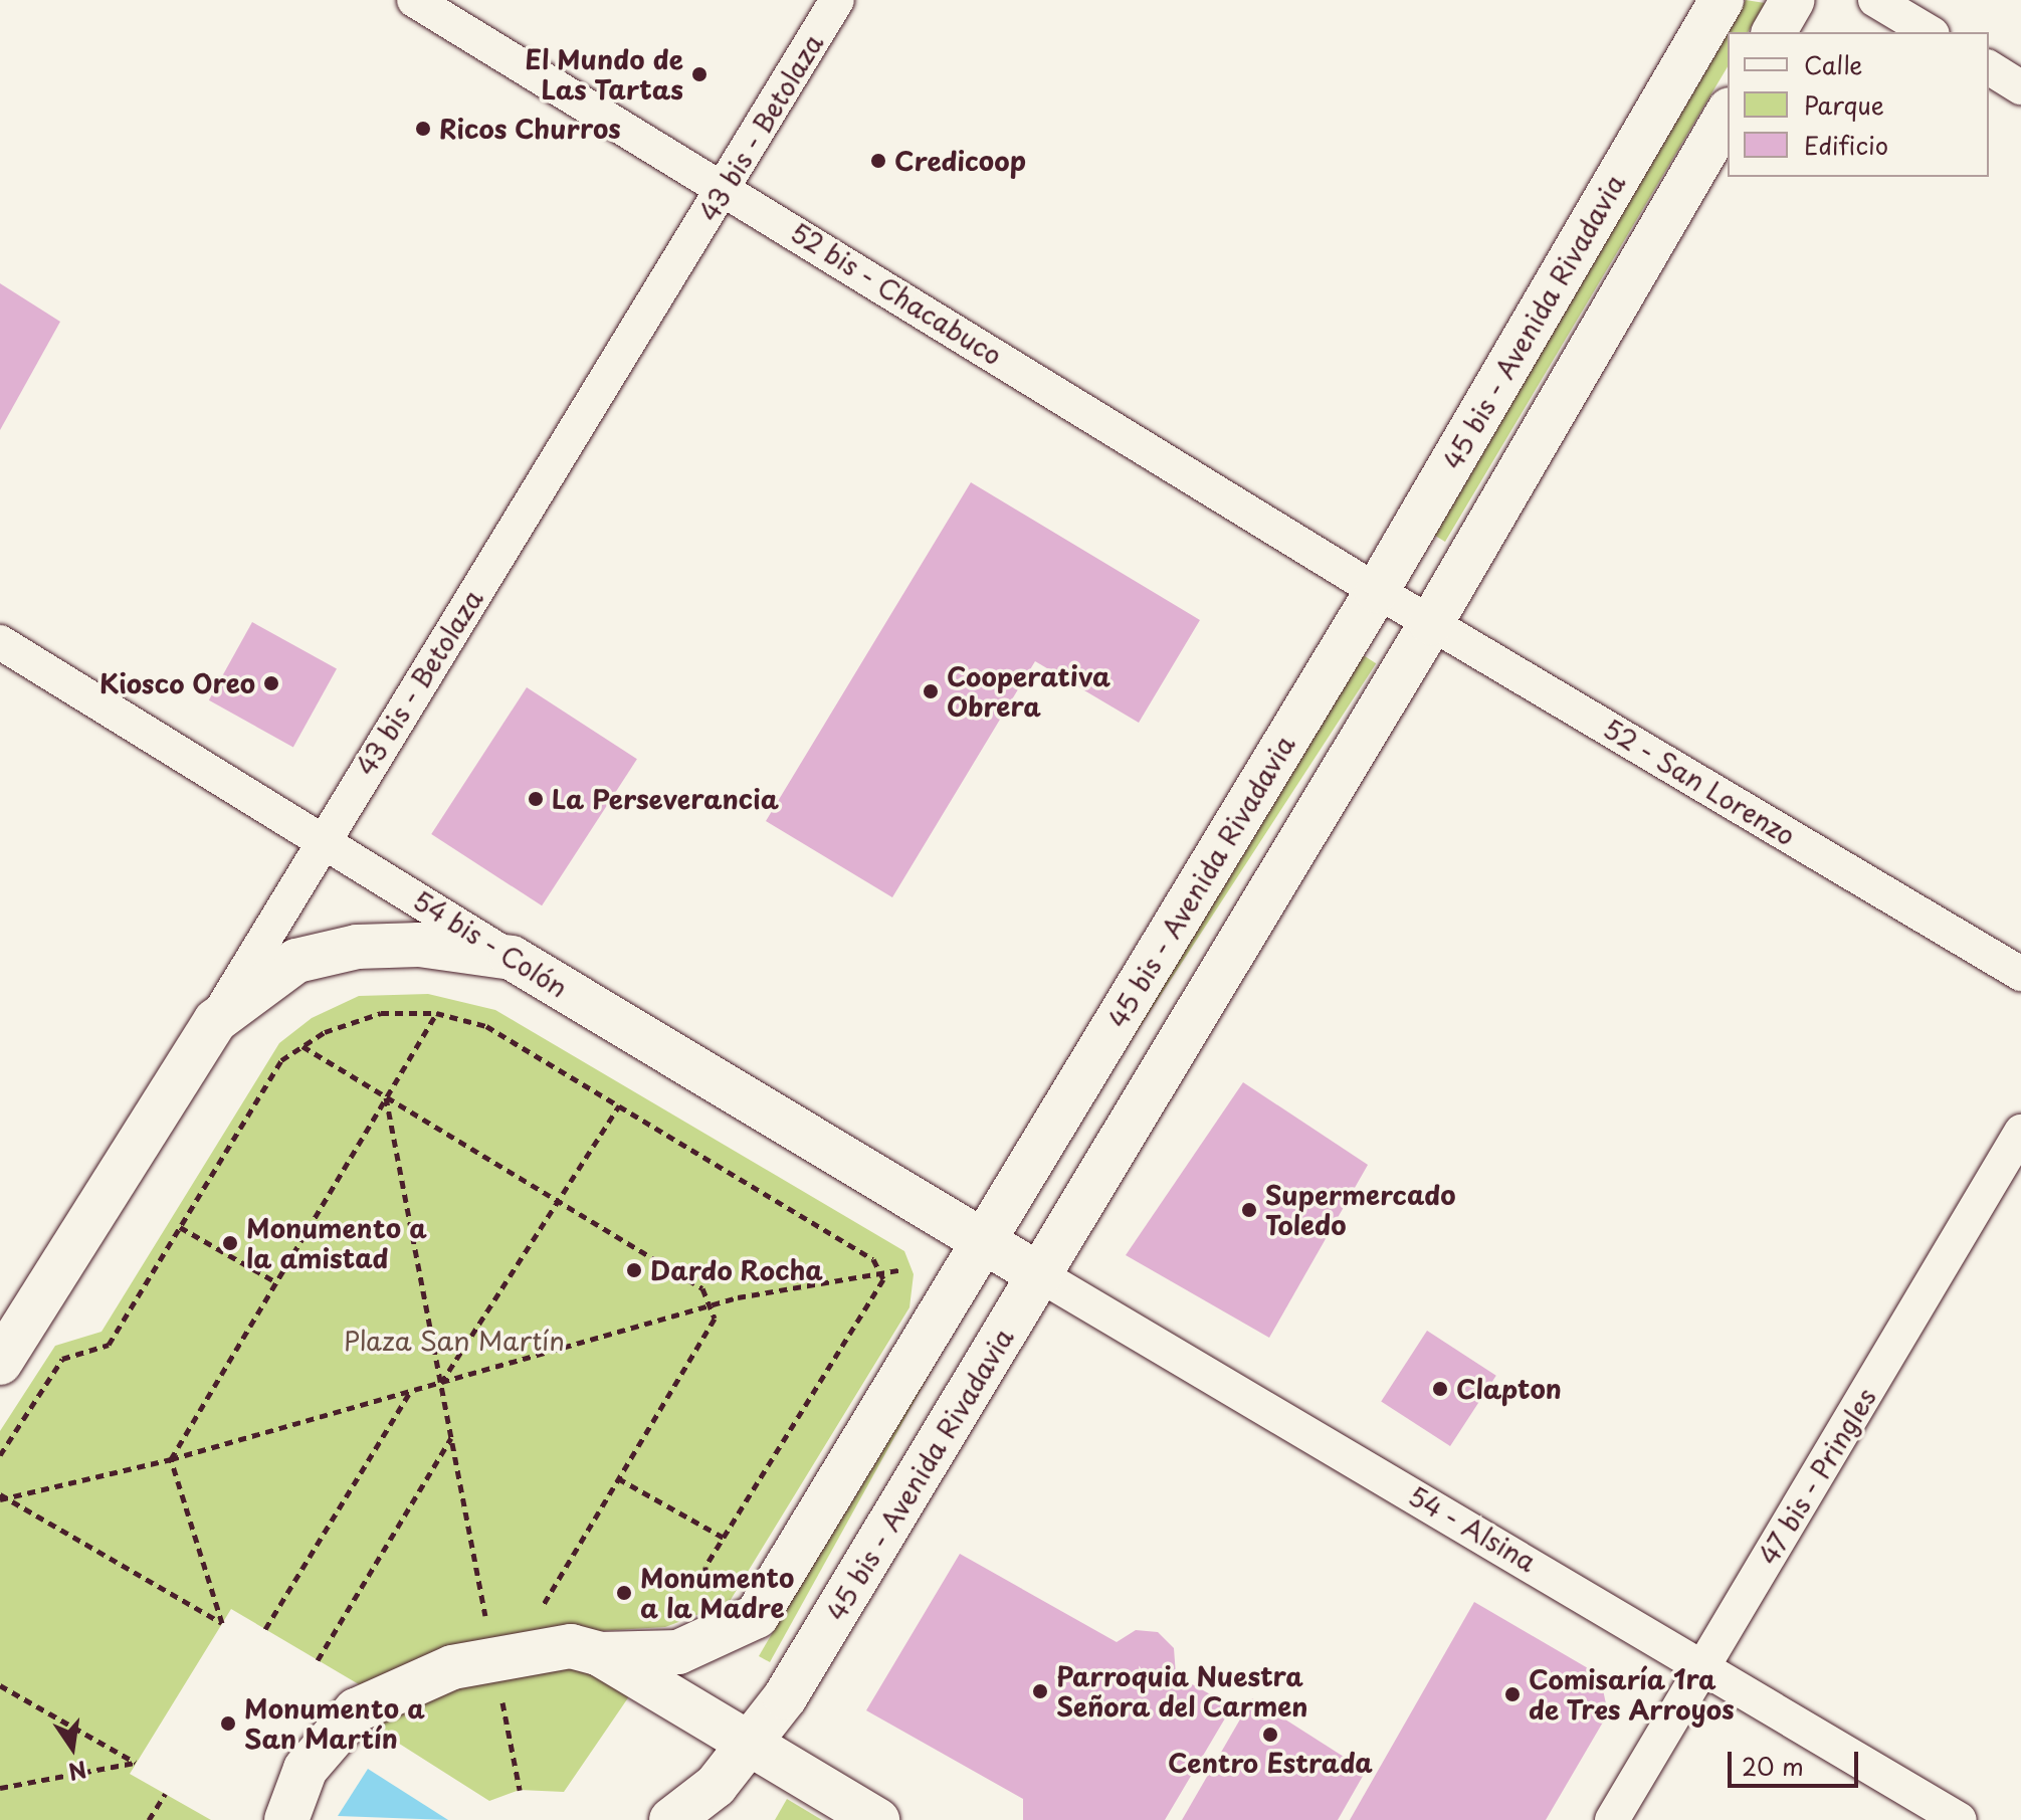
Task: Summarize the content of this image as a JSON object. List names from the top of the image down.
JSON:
{
  "streets": {
    "main road": [
      "43 bis - Betolaza",
      "45 bis - Avenida Rivadavia",
      "54 bis - Colón",
      "54 - Alsina"
    ],
    "street": ["52 bis - Chacabuco", "52 - San Lorenzo", "47 bis - Pringles"]
  },
  "crossings": [
    ["43 bis - Betolaza", "52 bis - Chacabuco"],
    ["43 bis - Betolaza", "54 bis - Colón"],
    ["52 bis - Chacabuco", "45 bis - Avenida Rivadavia"],
    ["52 bis - Chacabuco", "52 - San Lorenzo"],
    ["45 bis - Avenida Rivadavia", "52 - San Lorenzo"],
    ["45 bis - Avenida Rivadavia", "54 bis - Colón"],
    ["45 bis - Avenida Rivadavia", "54 - Alsina"],
    ["54 bis - Colón", "54 - Alsina"],
    ["47 bis - Pringles", "54 - Alsina"]
  ],
  "parks": ["Plaza San Martín"],
  "places": [
    "El Mundo de Las Tartas",
    "Ricos Churros",
    "Credicoop",
    "Kiosco Oreo",
    "Cooperativa Obrera",
    "La Perseverancia",
    "Supermercado Toledo",
    "Monumento a la amistad",
    "Dardo Rocha",
    "Clapton",
    "Monumento a la Madre",
    "Parroquia Nuestra Señora del Carmen",
    "Comisaría 1ra de Tres Arroyos",
    "Monumento a San Martín",
    "Centro Estrada"
  ],
  "legend": ["Calle", "Parque", "Edificio"],
  "scale_bar": "20 m",
  "north": "bottom"
}
